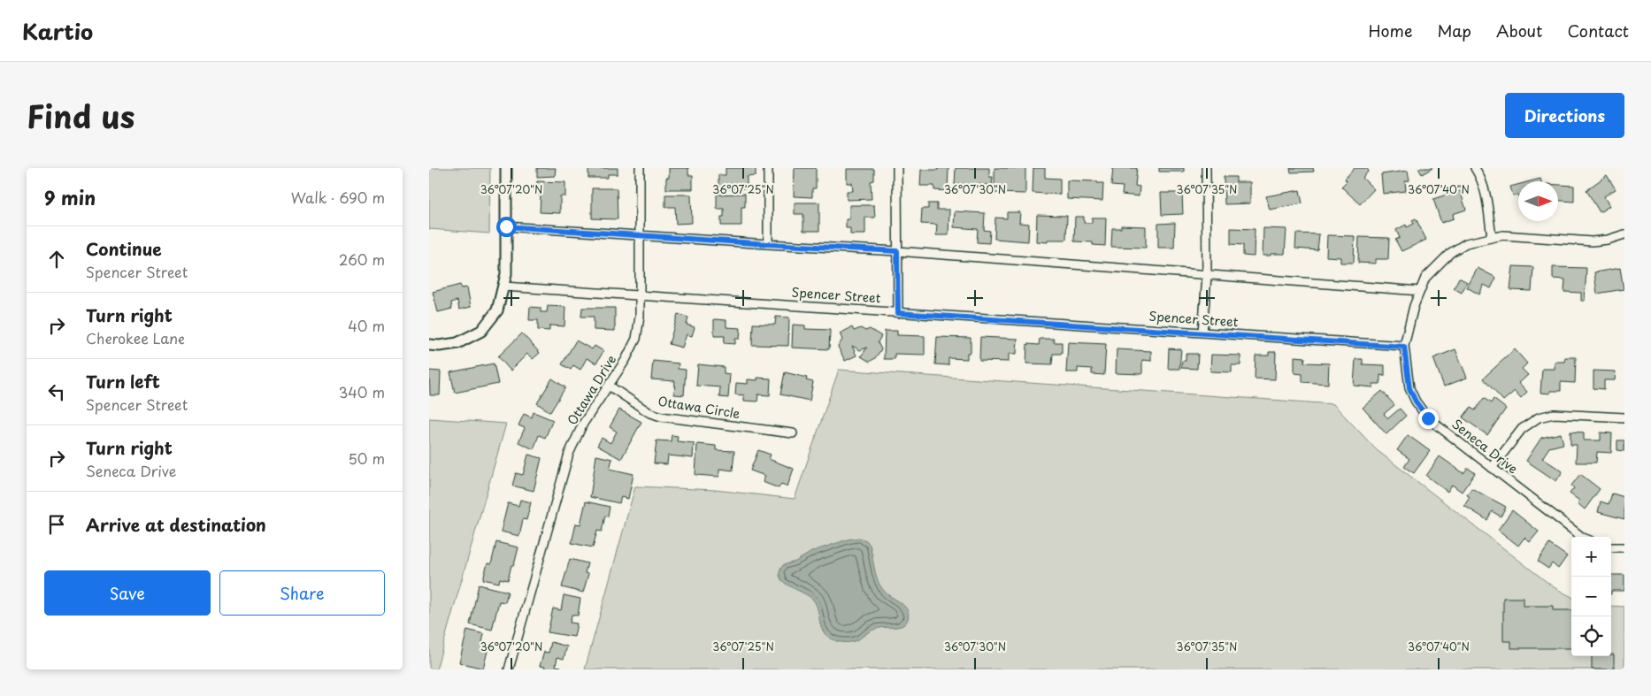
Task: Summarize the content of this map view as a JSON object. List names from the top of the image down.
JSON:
{
  "streets": {
    "street": [
      "Spencer Street",
      "Ottawa Drive",
      "Ottawa Circle",
      "Seneca Drive"
    ]
  },
  "crossings": [
    ["Spencer Street", "Ottawa Drive"],
    ["Spencer Street", "Seneca Drive"],
    ["Ottawa Drive", "Ottawa Circle"]
  ],
  "north": "right",
  "page": {
    "header": "Kartio",
    "nav": [
      "Home",
      "Map",
      "About",
      "Contact"
    ],
    "title": "Find us",
    "buttons": [
      "Directions",
      ["Save", "Share"]
    ],
    "heading": ["9 min", "Walk · 690 m"],
    "list": [
      ["Continue", "Spencer Street", "260 m"],
      ["Turn right", "Cherokee Lane", "40 m"],
      ["Turn left", "Spencer Street", "340 m"],
      ["Turn right", "Seneca Drive", "50 m"],
      "Arrive at destination"
    ],
    "map_buttons": ["+", "−"]
  },
  "coordinates": [
    "36°07'20\"N",
    "36°07'25\"N",
    "36°07'30\"N",
    "36°07'35\"N",
    "36°07'40\"N"
  ]
}
